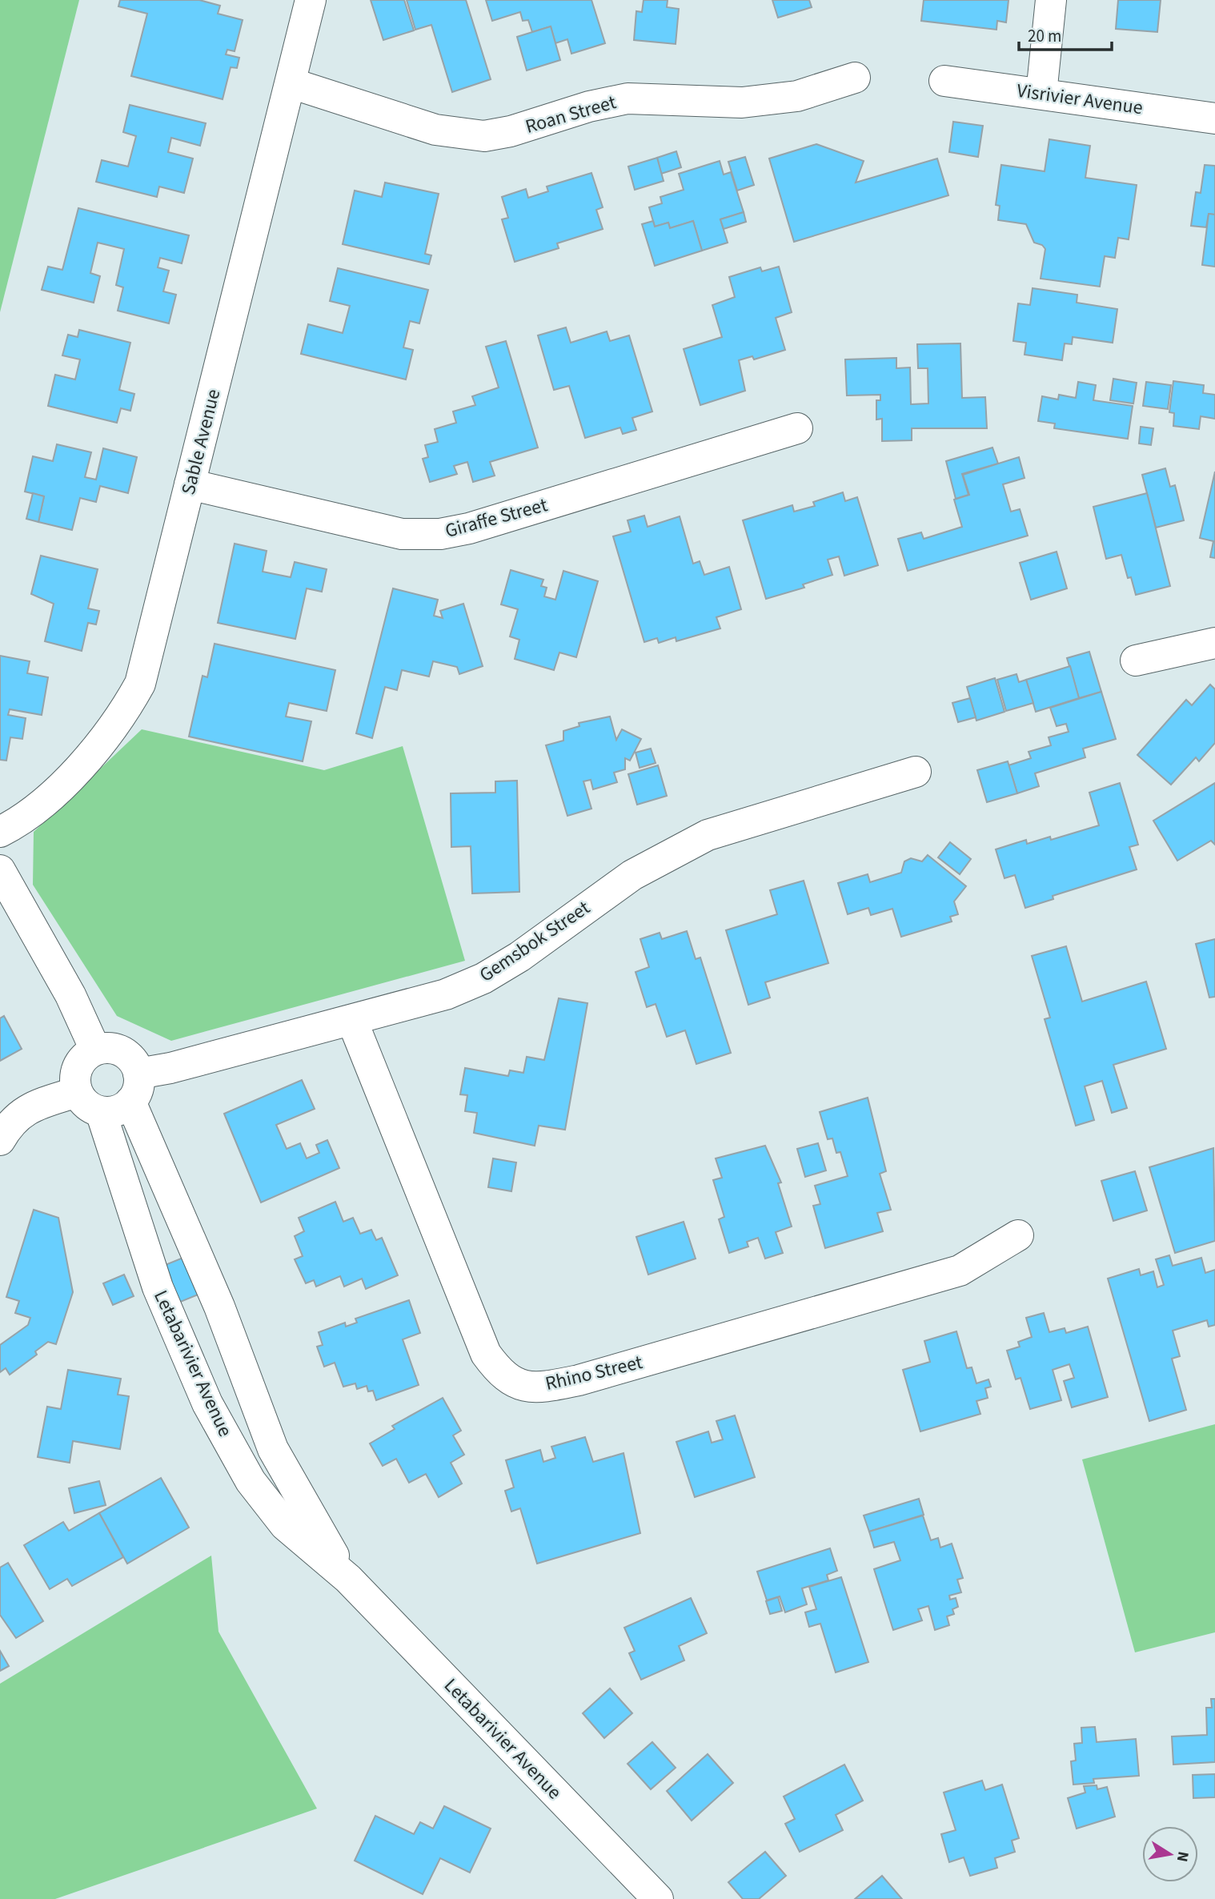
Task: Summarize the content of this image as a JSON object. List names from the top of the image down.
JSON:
{
  "streets": {
    "street": [
      "Visrivier Avenue",
      "Roan Street",
      "Sable Avenue",
      "Giraffe Street",
      "Gemsbok Street",
      "Letabarivier Avenue",
      "Rhino Street"
    ]
  },
  "crossings": [
    ["Roan Street", "Sable Avenue"],
    ["Sable Avenue", "Giraffe Street"],
    ["Gemsbok Street", "Letabarivier Avenue"],
    ["Gemsbok Street", "Rhino Street"]
  ],
  "scale_bar": "20 m",
  "north": "right"
}
